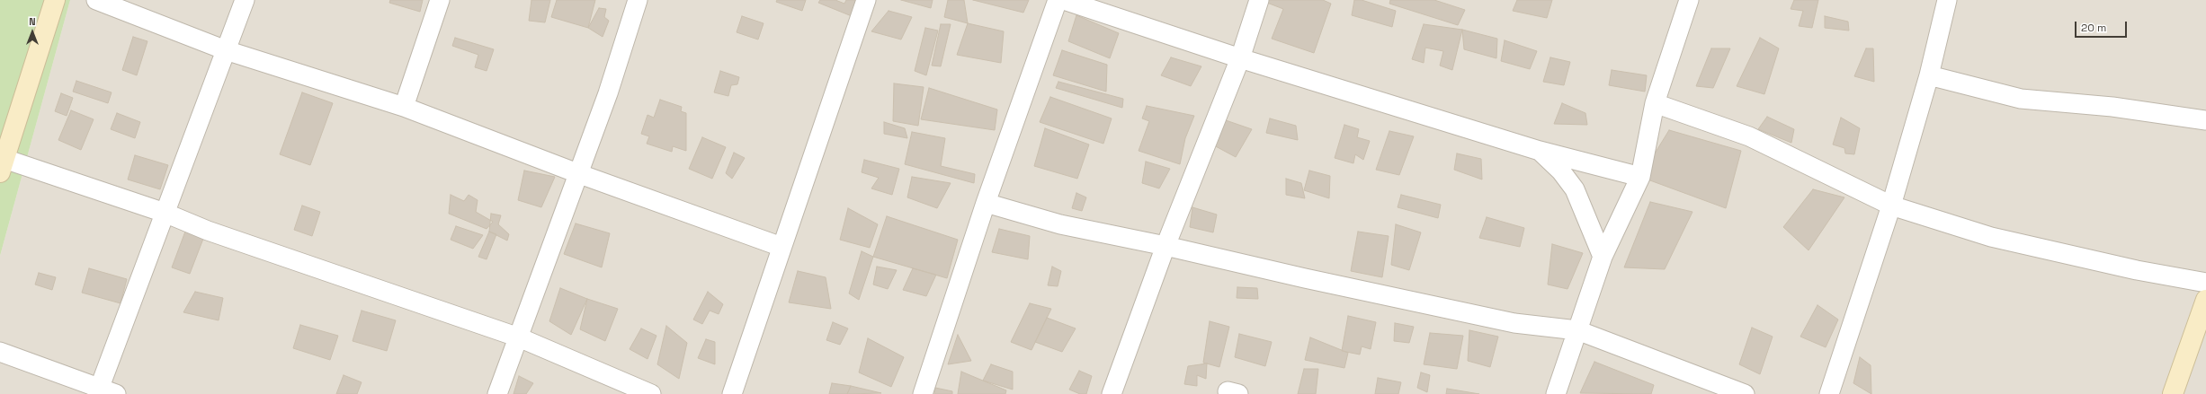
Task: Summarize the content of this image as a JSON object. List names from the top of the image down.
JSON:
{
  "scale_bar": "20 m",
  "north": "top"
}
